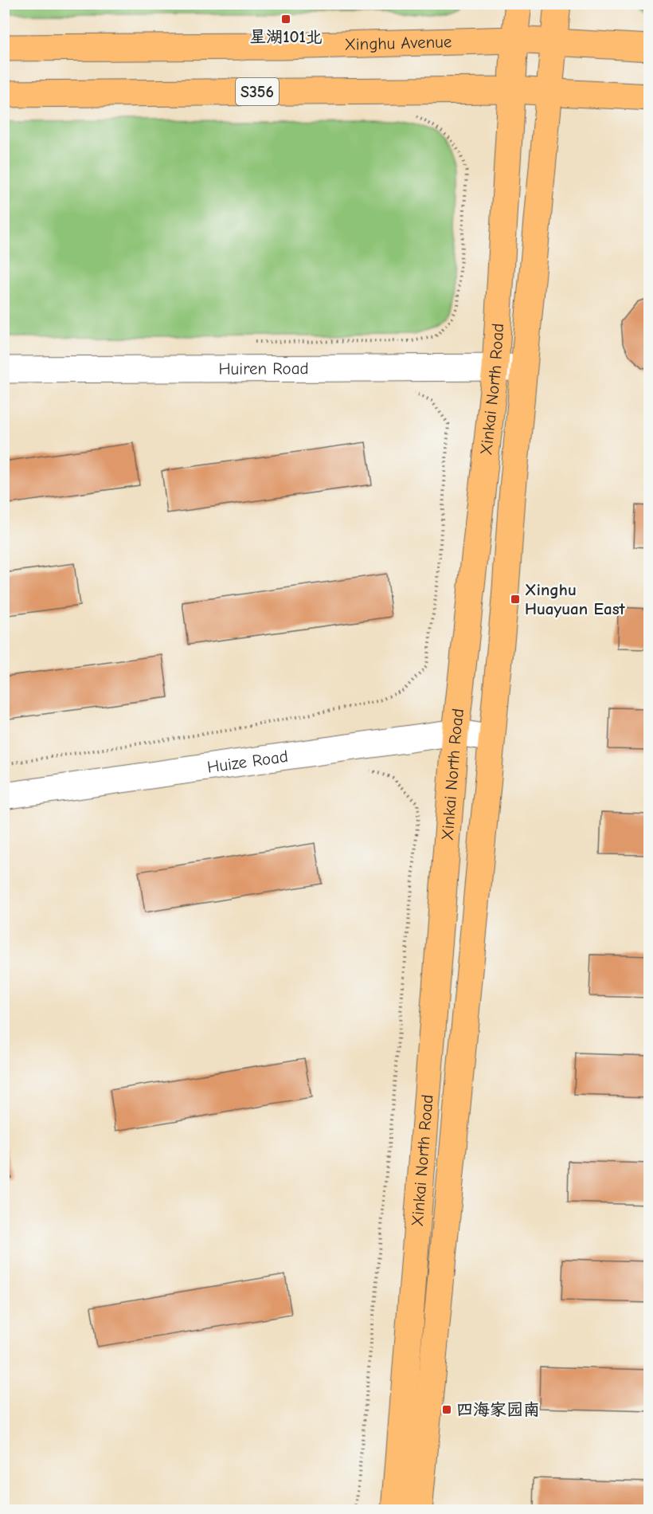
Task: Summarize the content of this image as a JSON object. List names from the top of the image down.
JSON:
{
  "streets": {
    "main road": ["Xinghu Avenue", "S356", "Xinkai North Road"],
    "street": ["Huiren Road", "Huize Road"]
  },
  "crossings": [
    ["Xinghu Avenue", "Xinkai North Road"],
    ["S356", "Xinkai North Road"],
    ["Huiren Road", "Xinkai North Road"],
    ["Xinkai North Road", "Huize Road"]
  ],
  "places": {
    "transit": ["星湖101北", "Xinghu Huayuan East", "四海家园南"]
  }
}
